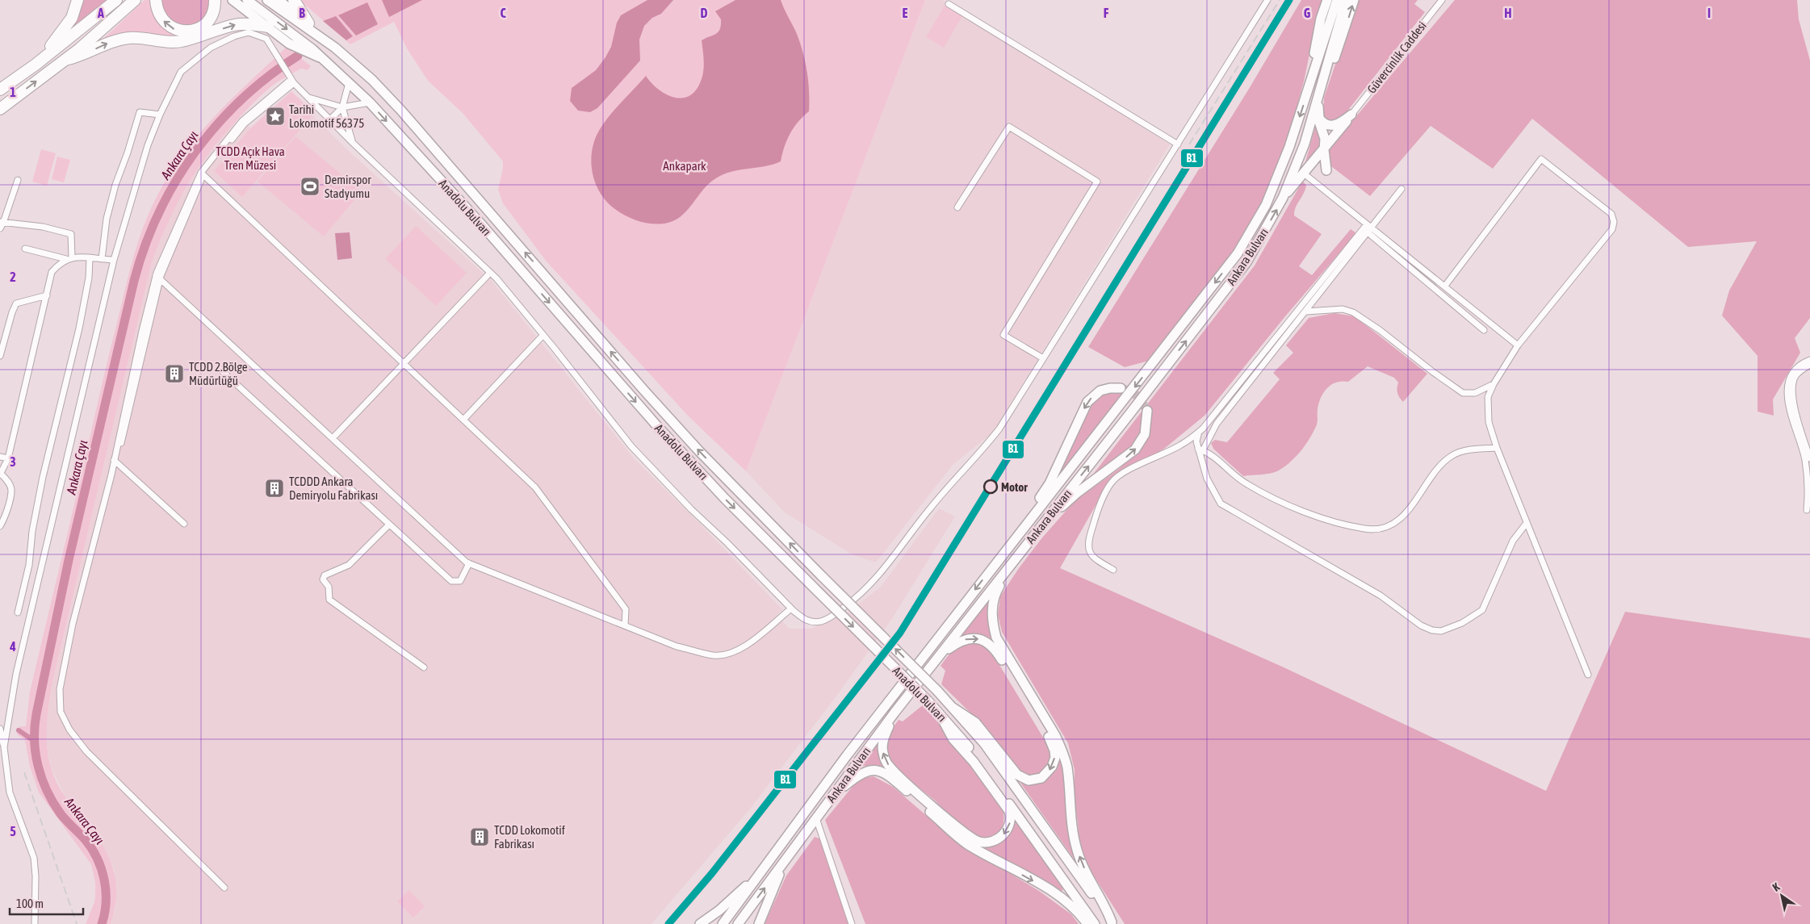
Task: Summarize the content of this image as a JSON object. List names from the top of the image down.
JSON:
{
  "streets": {
    "main road": ["Anadolu Bulvarı", "Ankara Bulvarı"],
    "street": ["Güvercinlik Caddesi"]
  },
  "water": ["Ankara Çayı"],
  "parks": ["TCDD Açık Hava Tren Müzesi", "Ankapark"],
  "places": {
    "place": ["Tarihi Lokomotif 56375"],
    "sports": ["Demirspor Stadyumu"],
    "building": ["TCDD 2.Bölge Müdürlüğü", "TCDDD Ankara Demiryolu Fabrikası", "TCDD Lokomotif Fabrikası"],
    "other": ["Motor"]
  },
  "lines": ["transit line B1"],
  "scale_bar": "100 m",
  "north": "top left",
  "grid": {
    "columns": [
      "A",
      "B",
      "C",
      "D",
      "E",
      "F",
      "G",
      "H",
      "I"
    ],
    "rows": [
      "1",
      "2",
      "3",
      "4",
      "5"
    ]
  }
}
